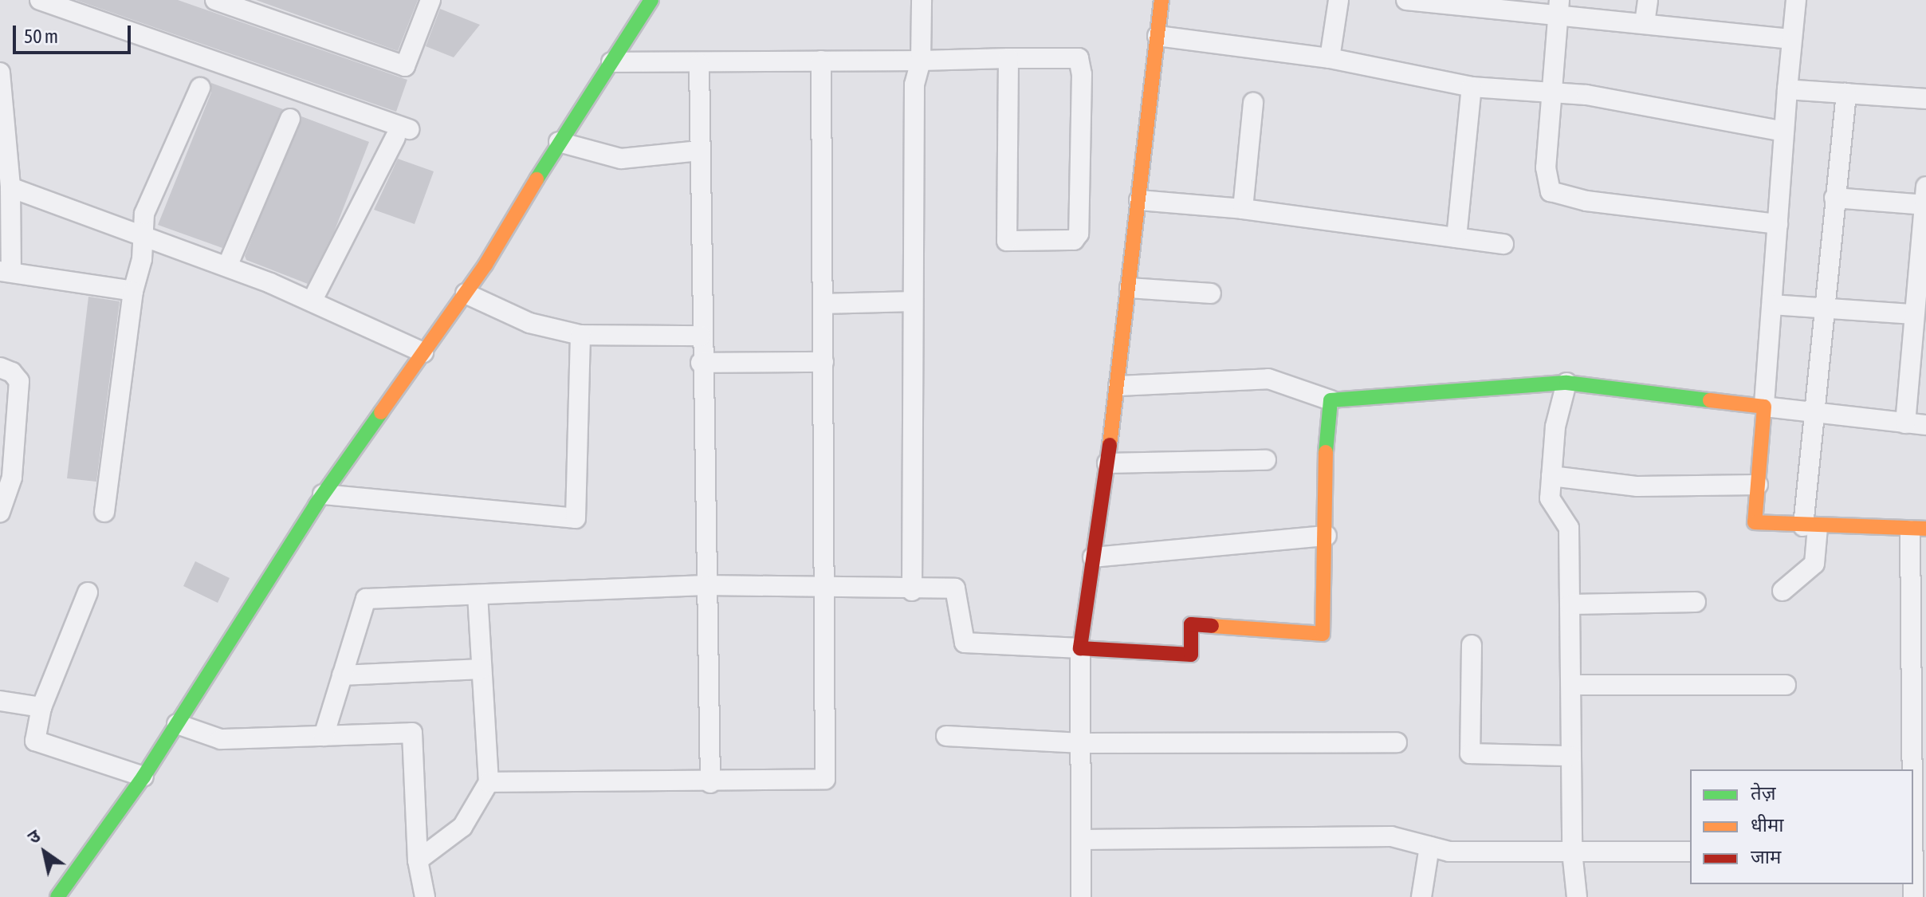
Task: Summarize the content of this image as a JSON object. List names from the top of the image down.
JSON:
{
  "legend": ["तेज़", "धीमा", "जाम"],
  "scale_bar": "50 m",
  "north": "top left"
}
